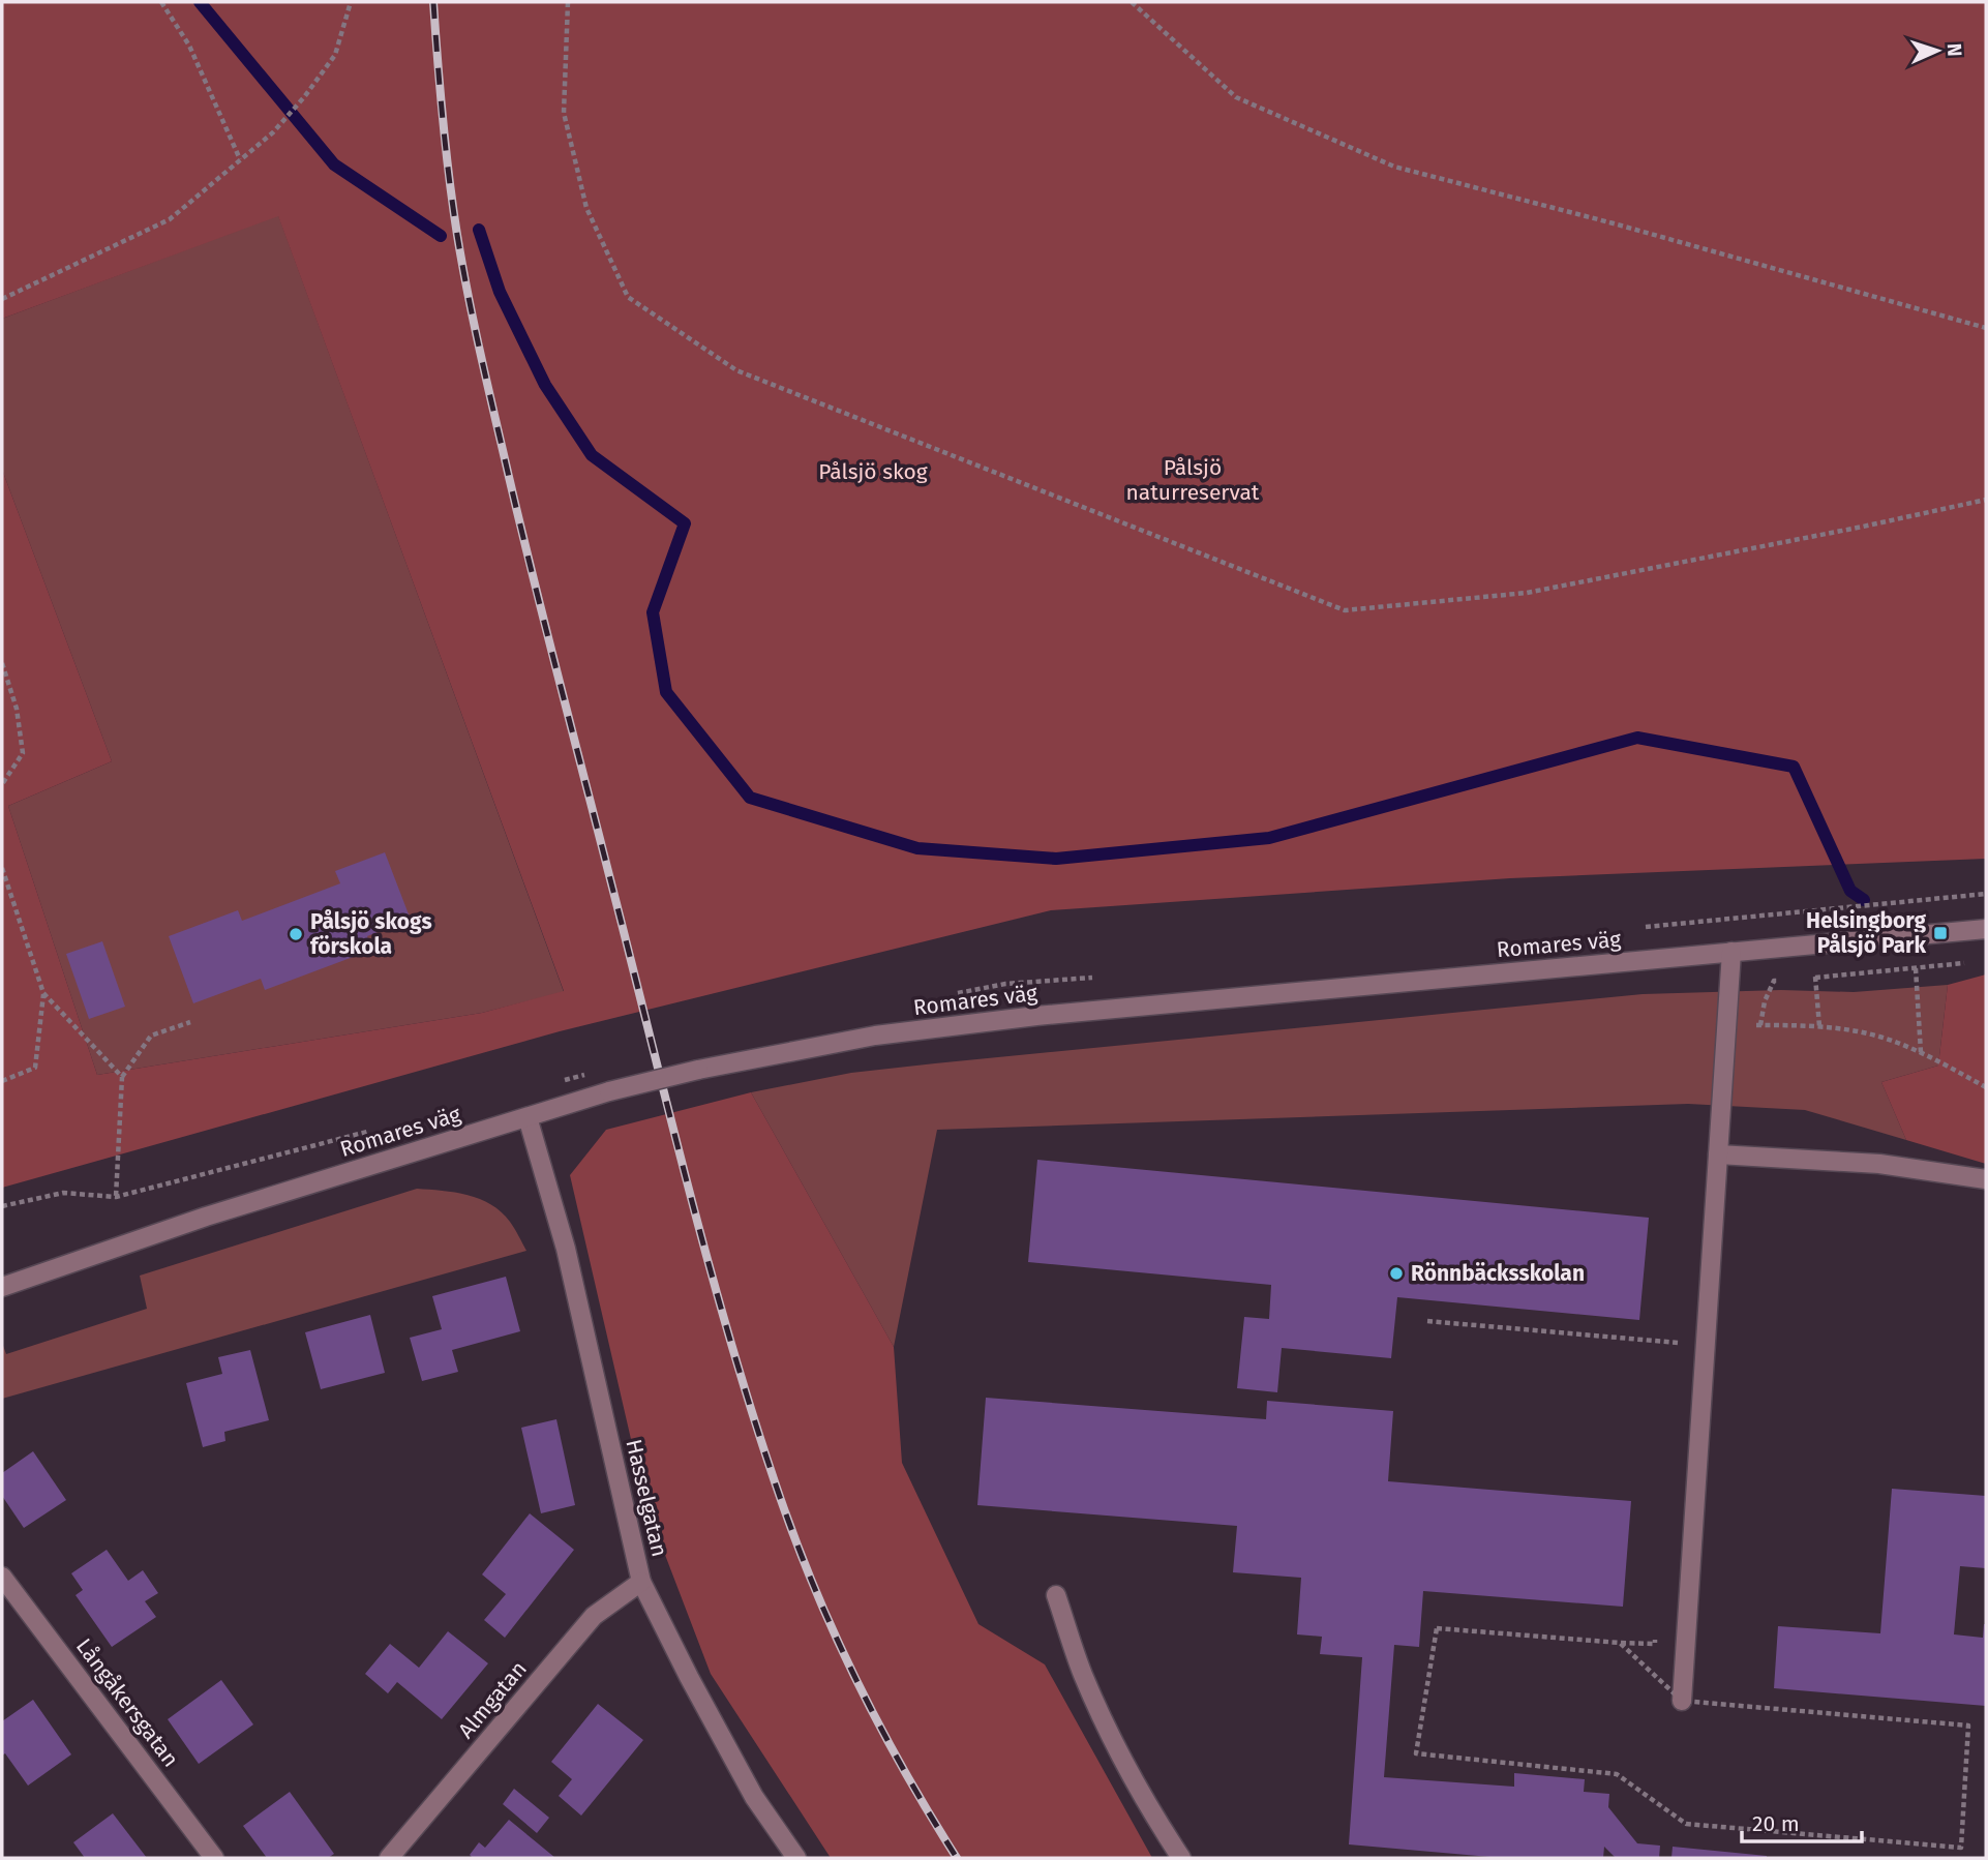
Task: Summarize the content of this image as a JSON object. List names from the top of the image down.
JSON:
{
  "streets": {
    "street": [
      "Romares väg",
      "Hasselgatan",
      "Almgatan",
      "Långåkersgatan"
    ]
  },
  "crossings": [
    ["Romares väg", "Hasselgatan"],
    ["Hasselgatan", "Almgatan"]
  ],
  "parks": ["Pålsjö naturreservat", "Pålsjö skog"],
  "places": {
    "transit": ["Helsingborg Pålsjö Park"],
    "other": ["Pålsjö skogs förskola", "Rönnbäcksskolan"]
  },
  "scale_bar": "20 m",
  "north": "right"
}
